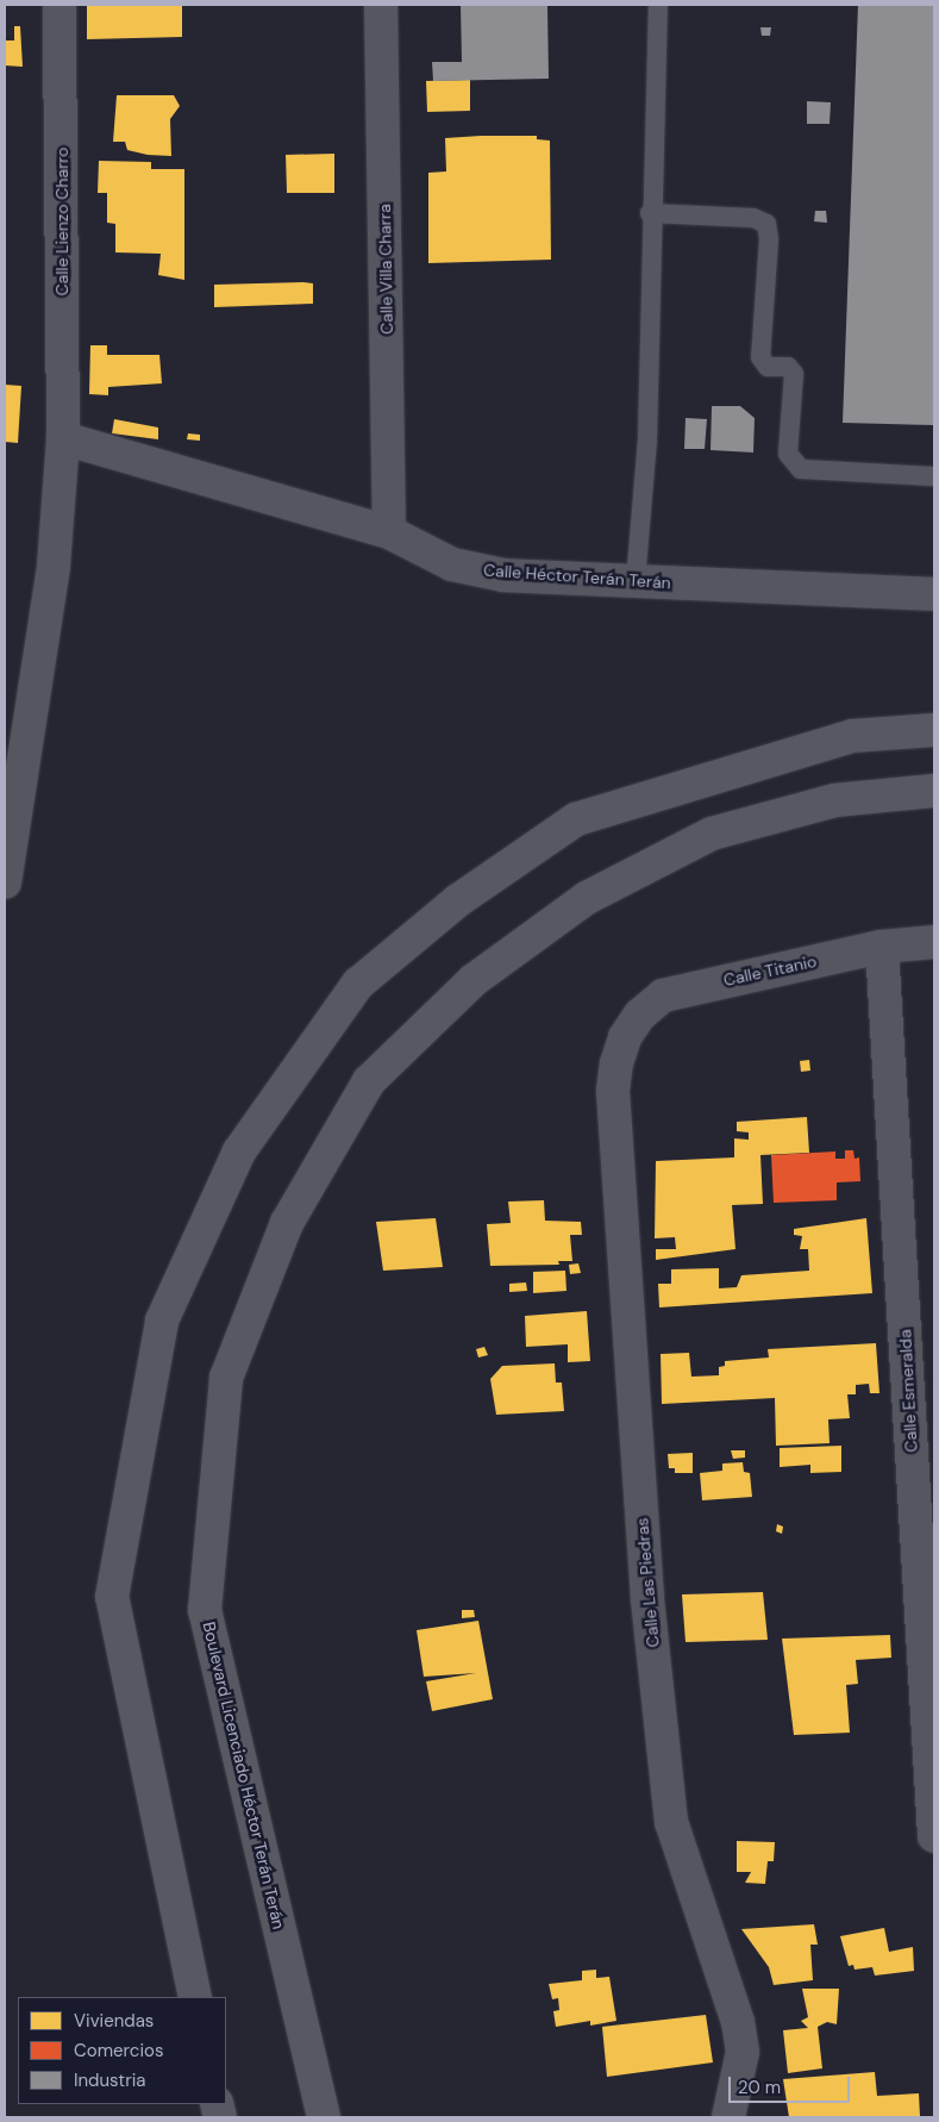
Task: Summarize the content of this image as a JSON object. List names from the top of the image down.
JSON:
{
  "streets": {
    "main road": ["Boulevard Licenciado Héctor Terán Terán"],
    "street": [
      "Calle Lienzo Charro",
      "Calle Villa Charra",
      "Calle Héctor Terán Terán",
      "Calle Titanio",
      "Calle Esmeralda",
      "Calle Las Piedras"
    ]
  },
  "crossings": [
    ["Calle Lienzo Charro", "Calle Héctor Terán Terán"],
    ["Calle Villa Charra", "Calle Héctor Terán Terán"],
    ["Calle Titanio", "Calle Esmeralda"],
    ["Calle Titanio", "Calle Las Piedras"]
  ],
  "legend": ["Viviendas", "Comercios", "Industria"],
  "scale_bar": "20 m"
}
